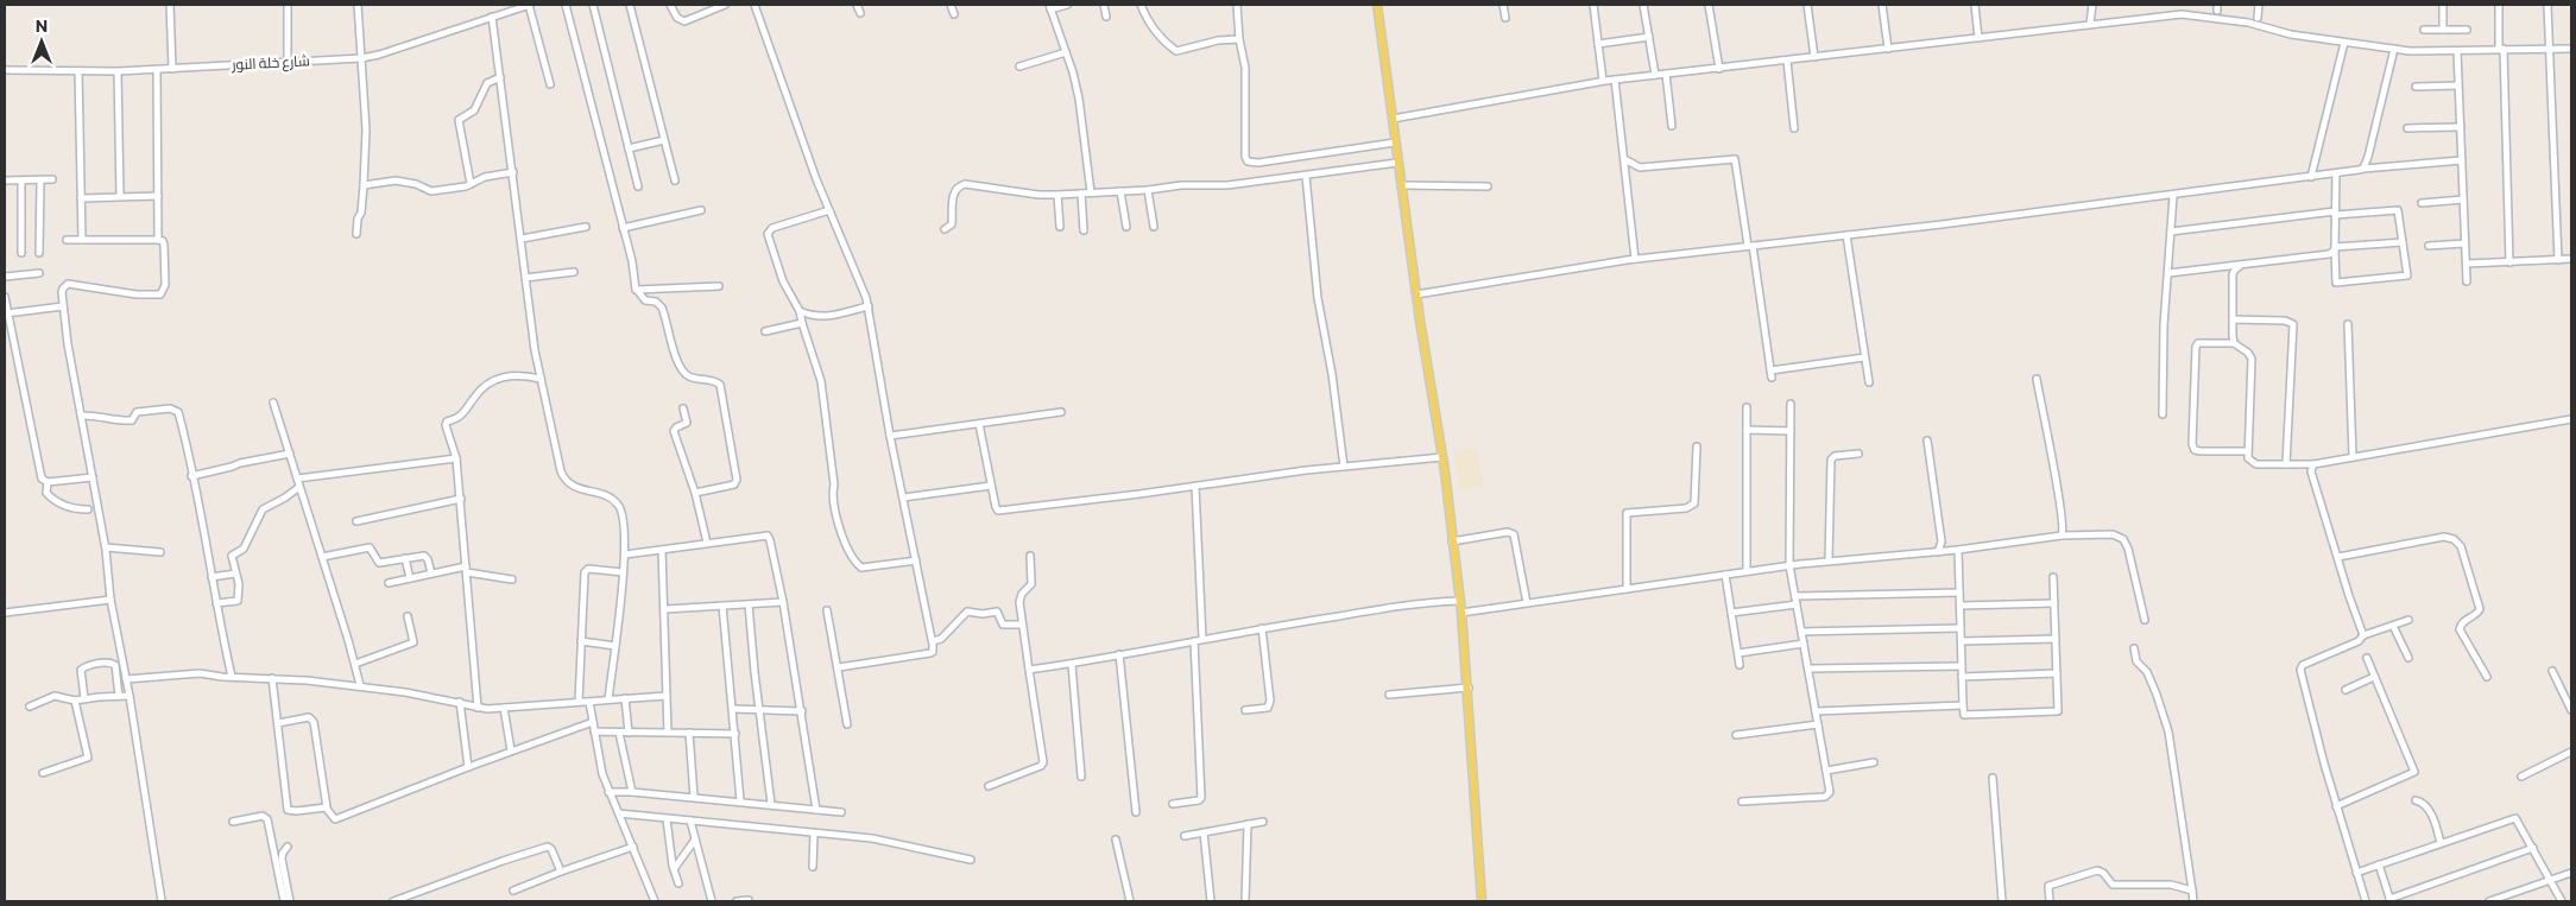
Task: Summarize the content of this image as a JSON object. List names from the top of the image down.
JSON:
{
  "streets": {
    "street": ["شارع خلة النور"]
  },
  "north": "top"
}
